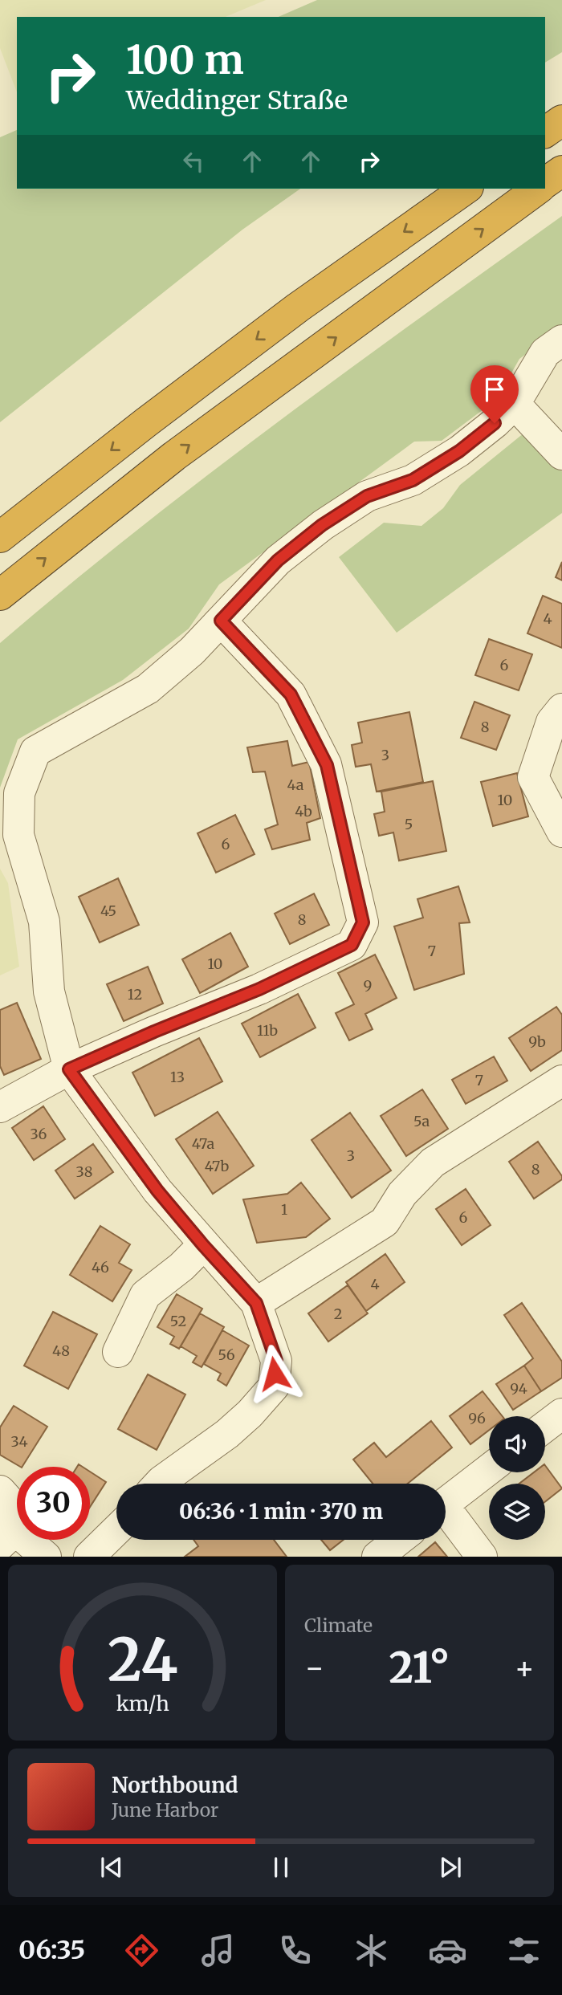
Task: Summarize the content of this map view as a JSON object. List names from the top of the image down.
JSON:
{
  "house_numbers": [
    "4",
    "6",
    "8",
    "3",
    "4a",
    "10",
    "4b",
    "5",
    "6",
    "45",
    "8",
    "7",
    "10",
    "9",
    "12",
    "11b",
    "9b",
    "13",
    "7",
    "5a",
    "36",
    "47a",
    "3",
    "47b",
    "8",
    "38",
    "1",
    "6",
    "46",
    "4",
    "2",
    "52",
    "48",
    "56",
    "94",
    "96",
    "34"
  ],
  "page": {
    "turn": ["100 m", "Weddinger Straße"],
    "limit": "30",
    "trip": "06:36 · 1 min · 370 m",
    "tile": "Climate",
    "heat": ["−", "21°", "+"],
    "song": ["Northbound", "June Harbor"],
    "tabs": "06:35",
    "gauge": ["24", "km/h"]
  }
}
